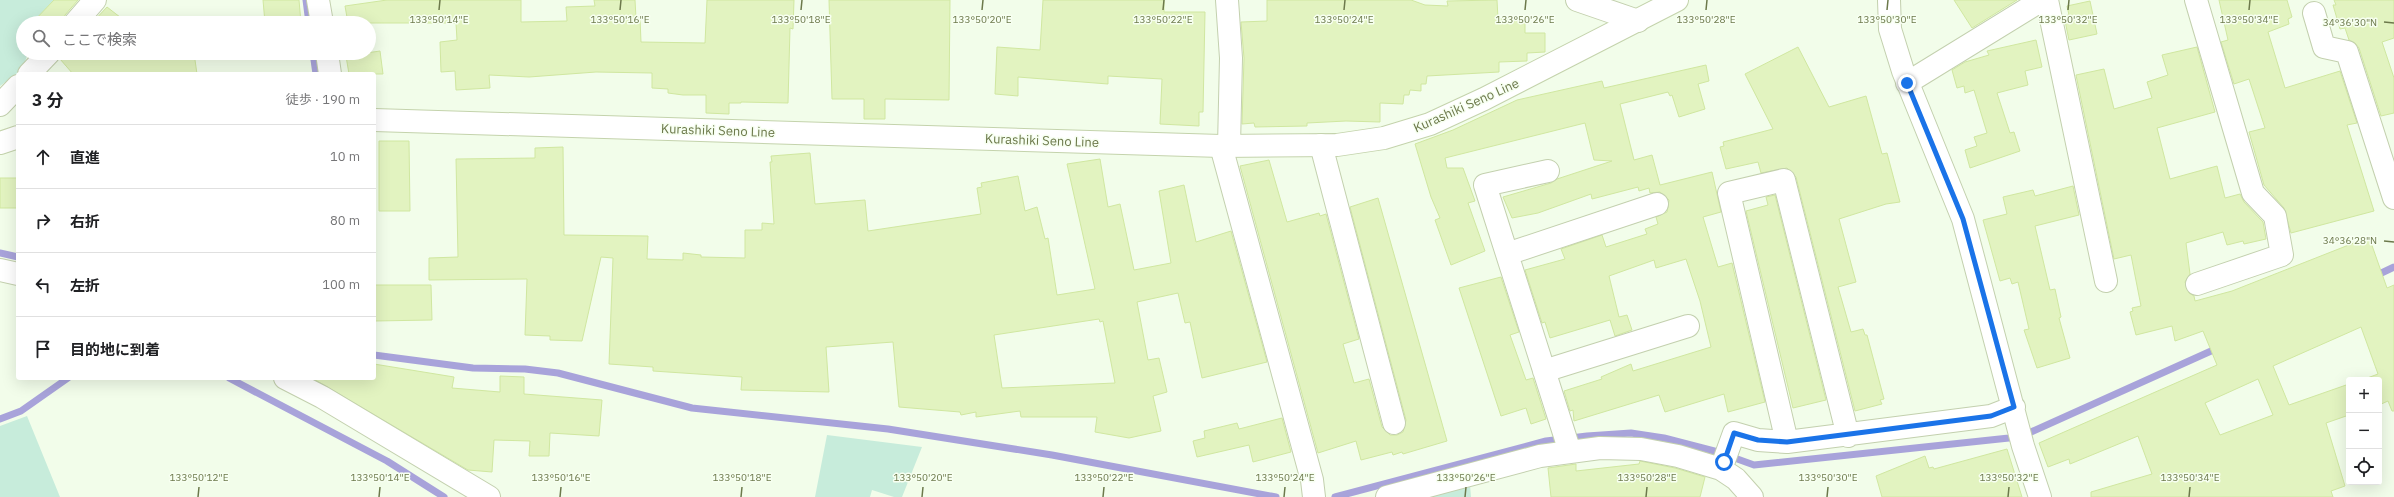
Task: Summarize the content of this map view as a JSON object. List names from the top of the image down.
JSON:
{
  "streets": {
    "street": ["Kurashiki Seno Line"]
  },
  "page": {
    "search": "ここで検索",
    "heading": ["3 分", "徒歩 · 190 m"],
    "list": [
      ["直進", "10 m"],
      ["右折", "80 m"],
      ["左折", "100 m"],
      "目的地に到着"
    ],
    "map_buttons": ["+", "−"]
  },
  "coordinates": [
    "133°50'14\"E",
    "133°50'16\"E",
    "133°50'18\"E",
    "133°50'20\"E",
    "133°50'22\"E",
    "133°50'24\"E",
    "133°50'26\"E",
    "133°50'28\"E",
    "133°50'30\"E",
    "133°50'32\"E",
    "133°50'34\"E",
    "34°36'30\"N",
    "34°36'28\"N",
    "133°50'12\"E"
  ]
}
